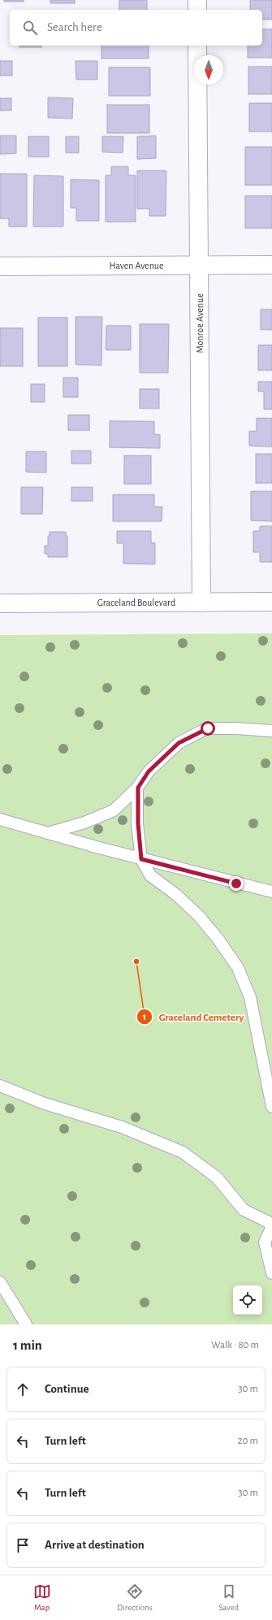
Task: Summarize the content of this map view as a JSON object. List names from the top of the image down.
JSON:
{
  "streets": {
    "street": ["Haven Avenue", "Monroe Avenue", "Graceland Boulevard"]
  },
  "crossings": [
    ["Haven Avenue", "Monroe Avenue"],
    ["Monroe Avenue", "Graceland Boulevard"]
  ],
  "places": ["Graceland Cemetery"],
  "north": "bottom",
  "page": {
    "search": "Search here",
    "heading": ["1 min", "Walk · 80 m"],
    "list": [
      ["Continue", "30 m"],
      ["Turn left", "20 m"],
      ["Turn left", "30 m"],
      "Arrive at destination"
    ],
    "nav": ["Map", "Directions", "Saved"]
  }
}
